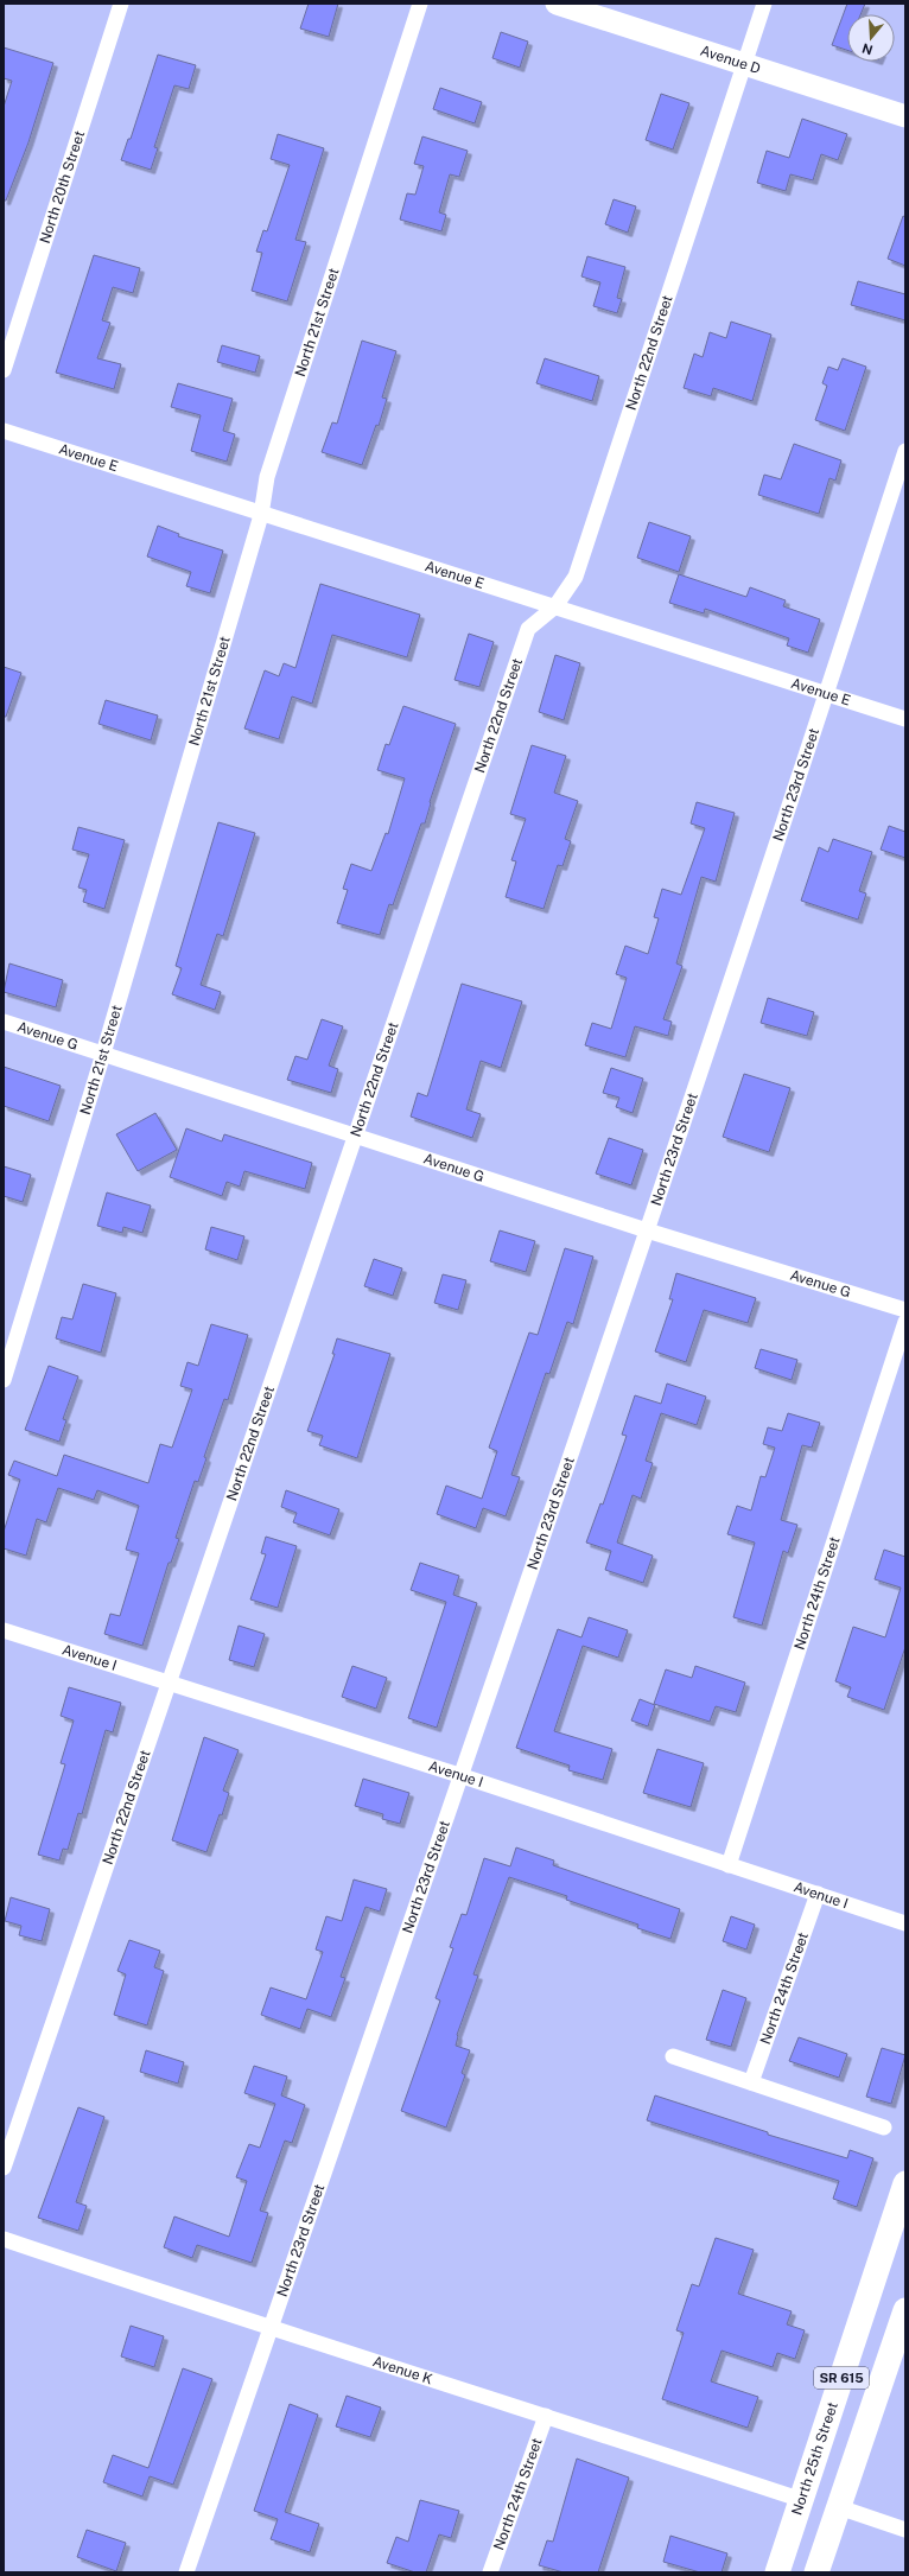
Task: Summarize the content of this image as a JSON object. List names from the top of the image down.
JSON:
{
  "streets": {
    "main road": ["SR 615", "North 25th Street"],
    "street": [
      "Avenue D",
      "North 20th Street",
      "North 21st Street",
      "North 22nd Street",
      "Avenue E",
      "North 23rd Street",
      "Avenue G",
      "North 24th Street",
      "Avenue I",
      "Avenue K"
    ]
  },
  "crossings": [
    ["Avenue D", "North 22nd Street"],
    ["North 21st Street", "Avenue E"],
    ["North 21st Street", "Avenue G"],
    ["North 22nd Street", "Avenue E"],
    ["North 22nd Street", "Avenue G"],
    ["North 22nd Street", "Avenue I"],
    ["Avenue E", "North 23rd Street"],
    ["North 23rd Street", "Avenue G"],
    ["North 23rd Street", "Avenue I"],
    ["North 23rd Street", "Avenue K"],
    ["North 24th Street", "Avenue I"],
    ["North 24th Street", "Avenue K"],
    ["Avenue K", "North 25th Street"]
  ],
  "north": "bottom"
}
